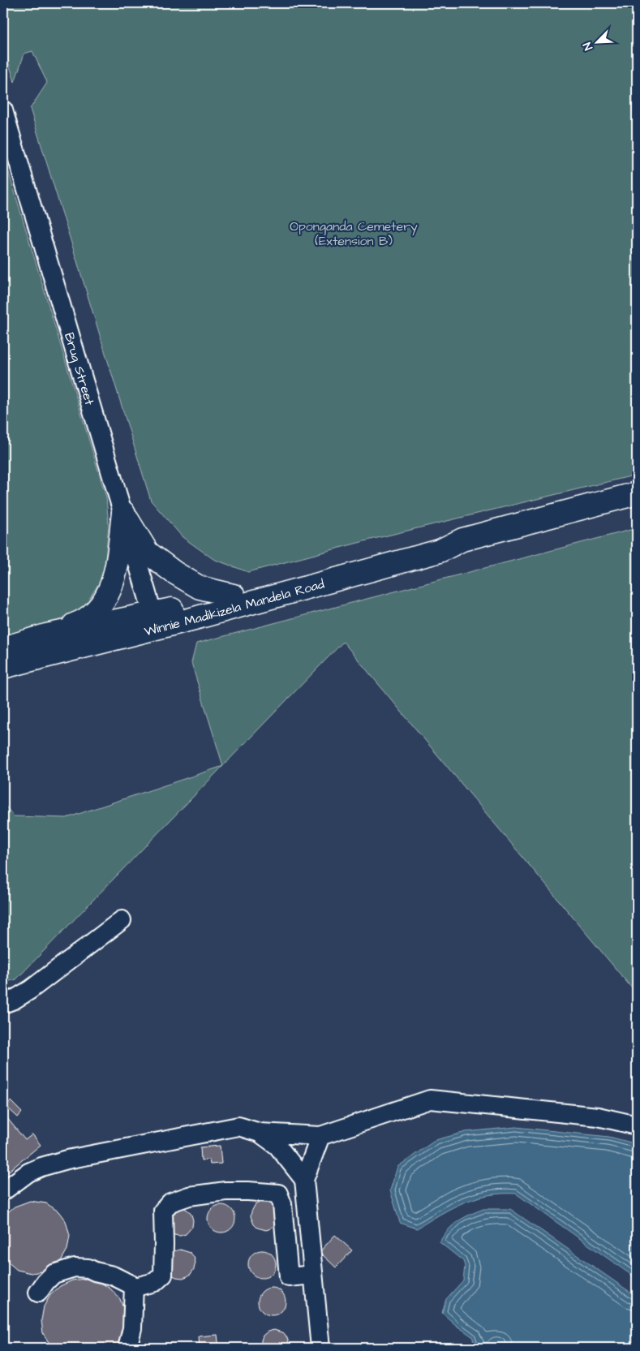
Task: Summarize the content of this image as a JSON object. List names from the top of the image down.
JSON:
{
  "streets": {
    "main road": ["Winnie Madikizela Mandela Road"],
    "street": ["Brug Street"]
  },
  "crossings": [
    ["Brug Street", "Winnie Madikizela Mandela Road"]
  ],
  "parks": ["Oponganda Cemetery (Extension B)"],
  "north": "bottom left"
}
